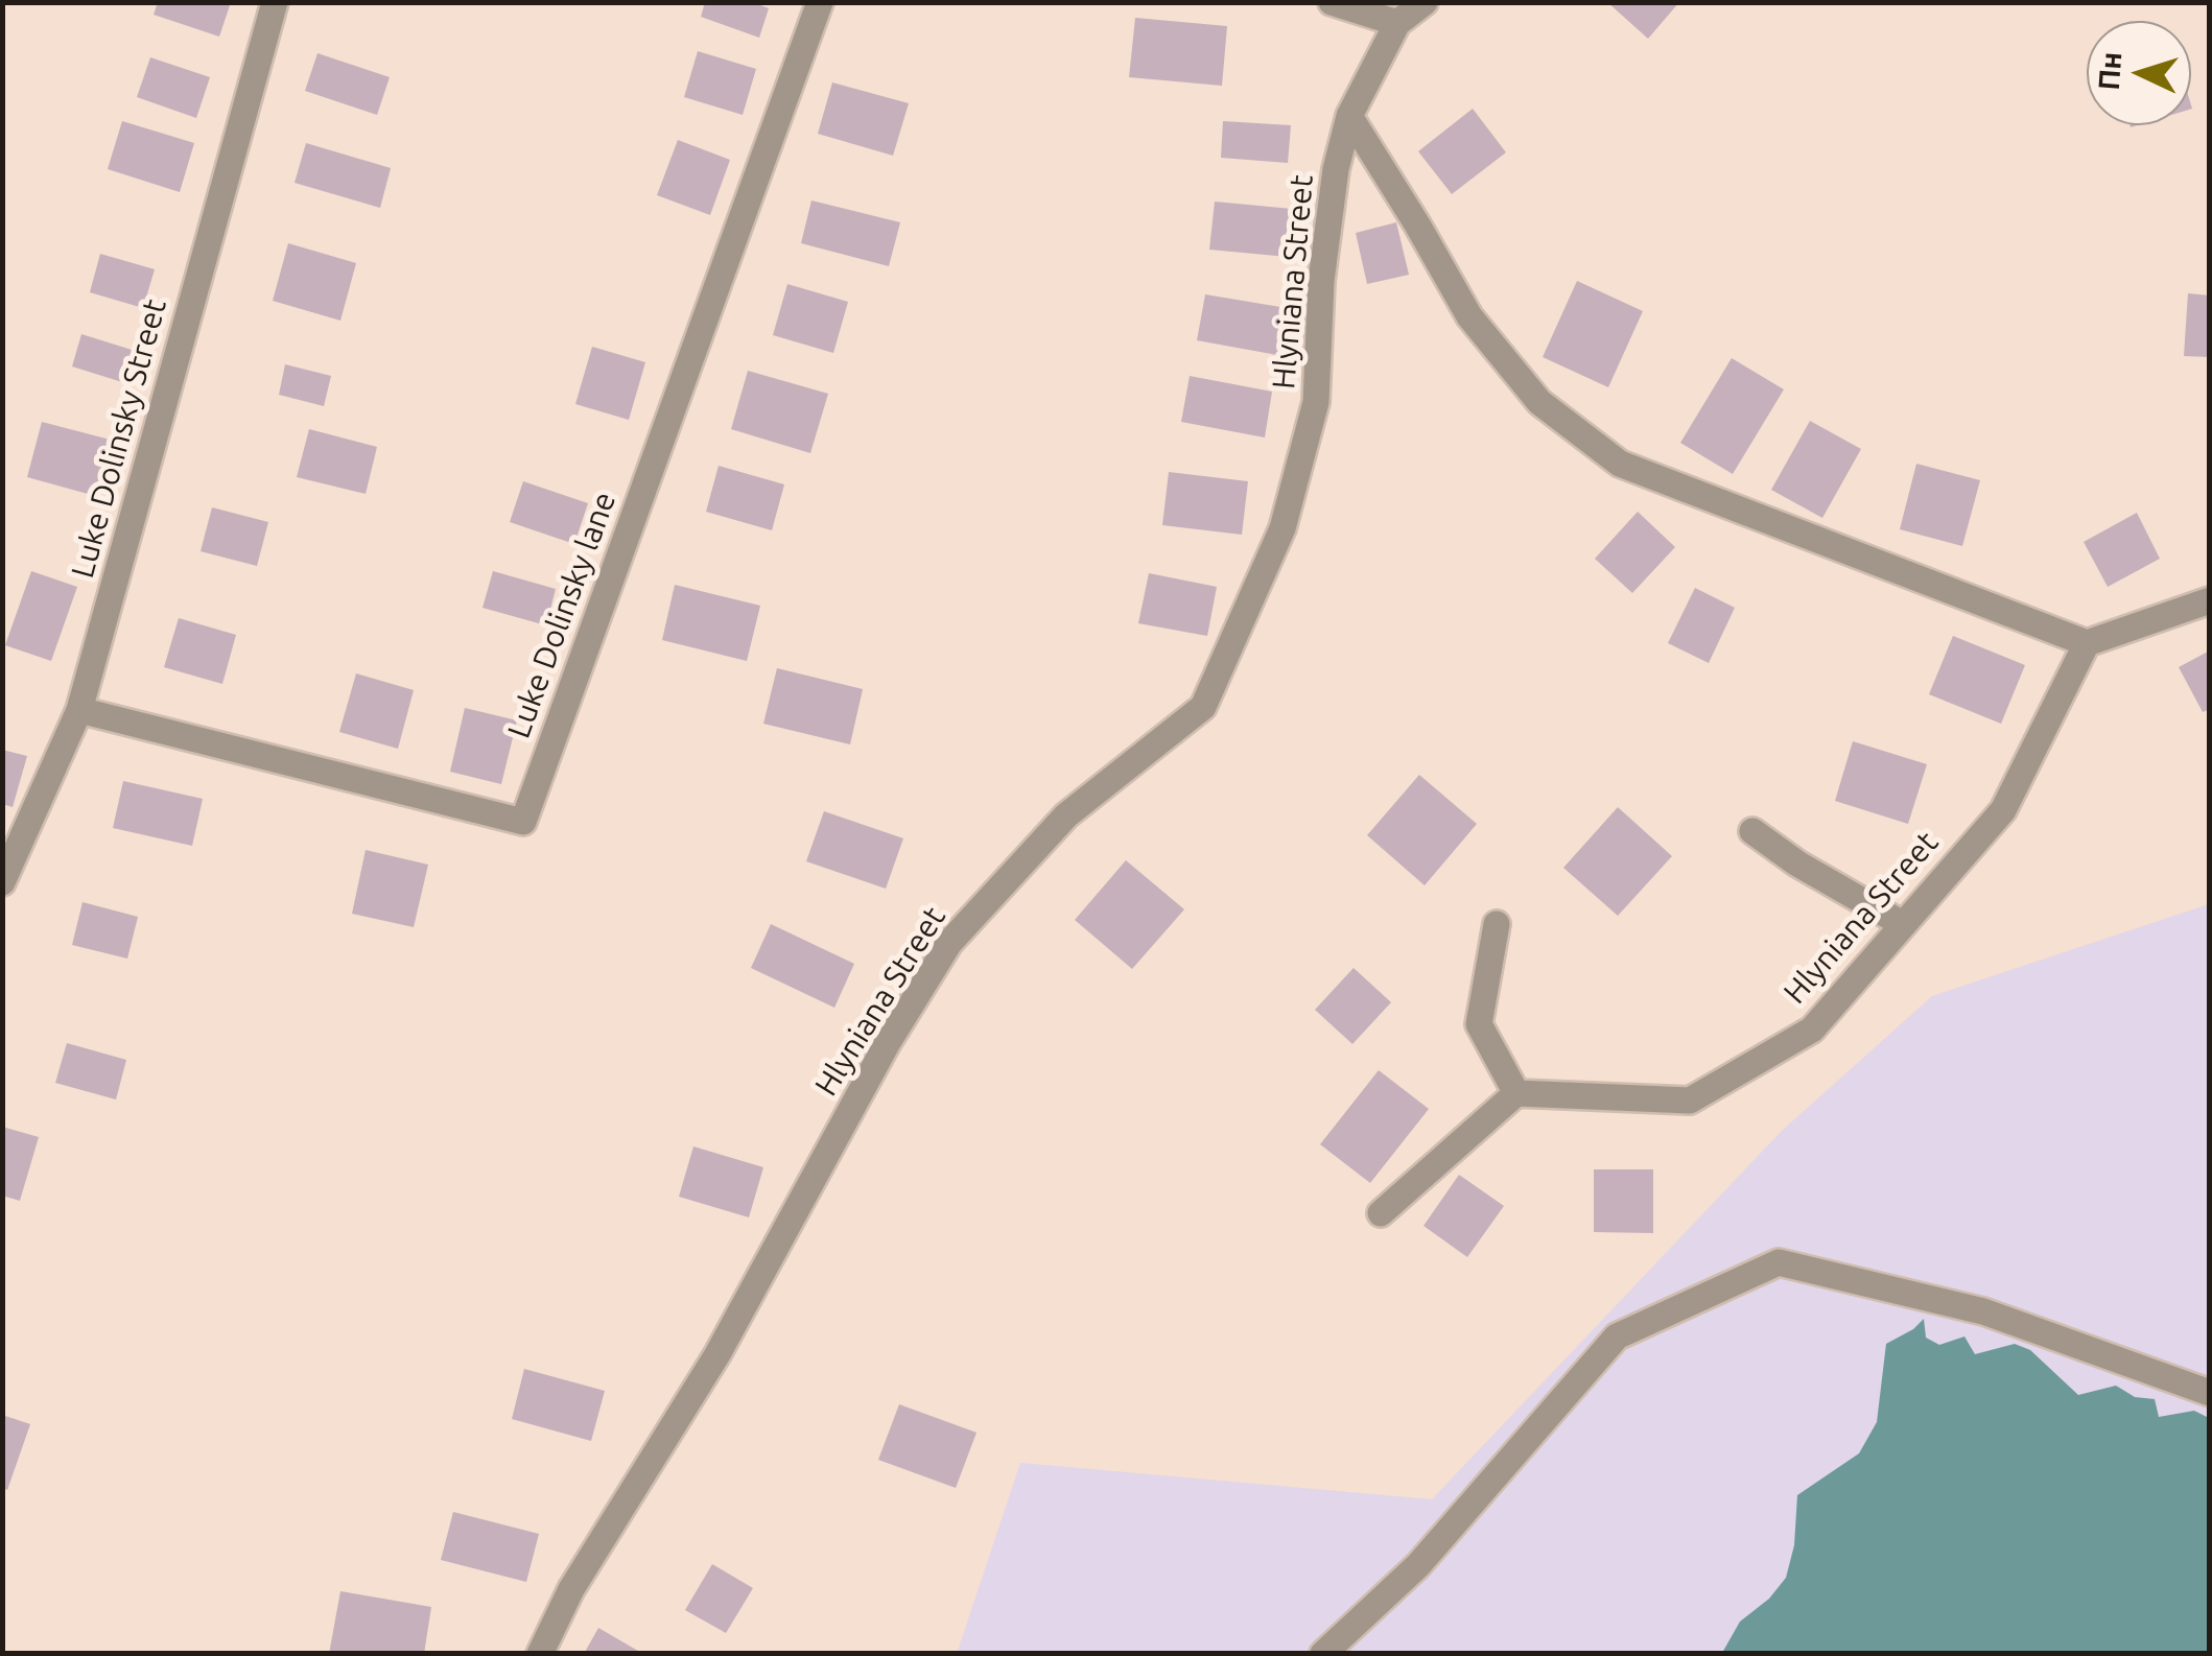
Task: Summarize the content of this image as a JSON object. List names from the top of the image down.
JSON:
{
  "streets": {
    "street": ["Hlyniana Street", "Luke Dolinsky Street", "Luke Dolinsky lane"]
  },
  "crossings": [
    ["Luke Dolinsky Street", "Luke Dolinsky lane"]
  ],
  "north": "left"
}
